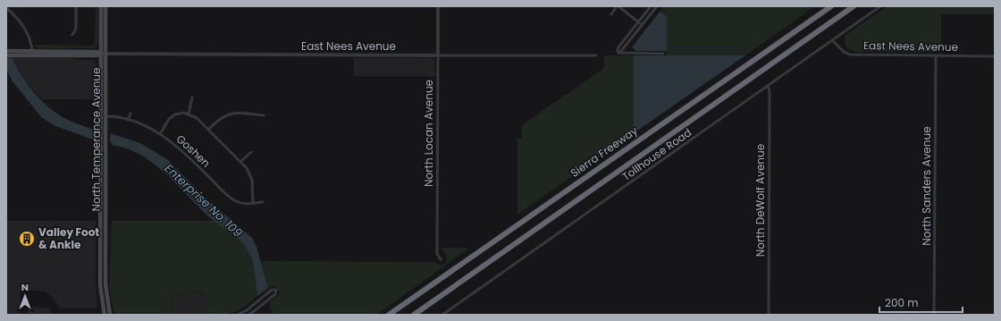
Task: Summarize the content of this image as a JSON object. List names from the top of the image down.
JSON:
{
  "streets": {
    "highway": ["Sierra Freeway"],
    "main road": ["East Nees Avenue", "North Temperance Avenue"],
    "street": [
      "North Locan Avenue",
      "Goshen",
      "Tollhouse Road",
      "North Sanders Avenue",
      "North DeWolf Avenue"
    ]
  },
  "crossings": [
    ["East Nees Avenue", "North Locan Avenue"],
    ["East Nees Avenue", "North Temperance Avenue"],
    ["East Nees Avenue", "Tollhouse Road"],
    ["East Nees Avenue", "North Sanders Avenue"],
    ["North Temperance Avenue", "Goshen"],
    ["Tollhouse Road", "North DeWolf Avenue"]
  ],
  "water": ["Enterprise No. 109"],
  "places": {
    "building": ["Valley Foot & Ankle"]
  },
  "scale_bar": "200 m",
  "north": "top"
}
